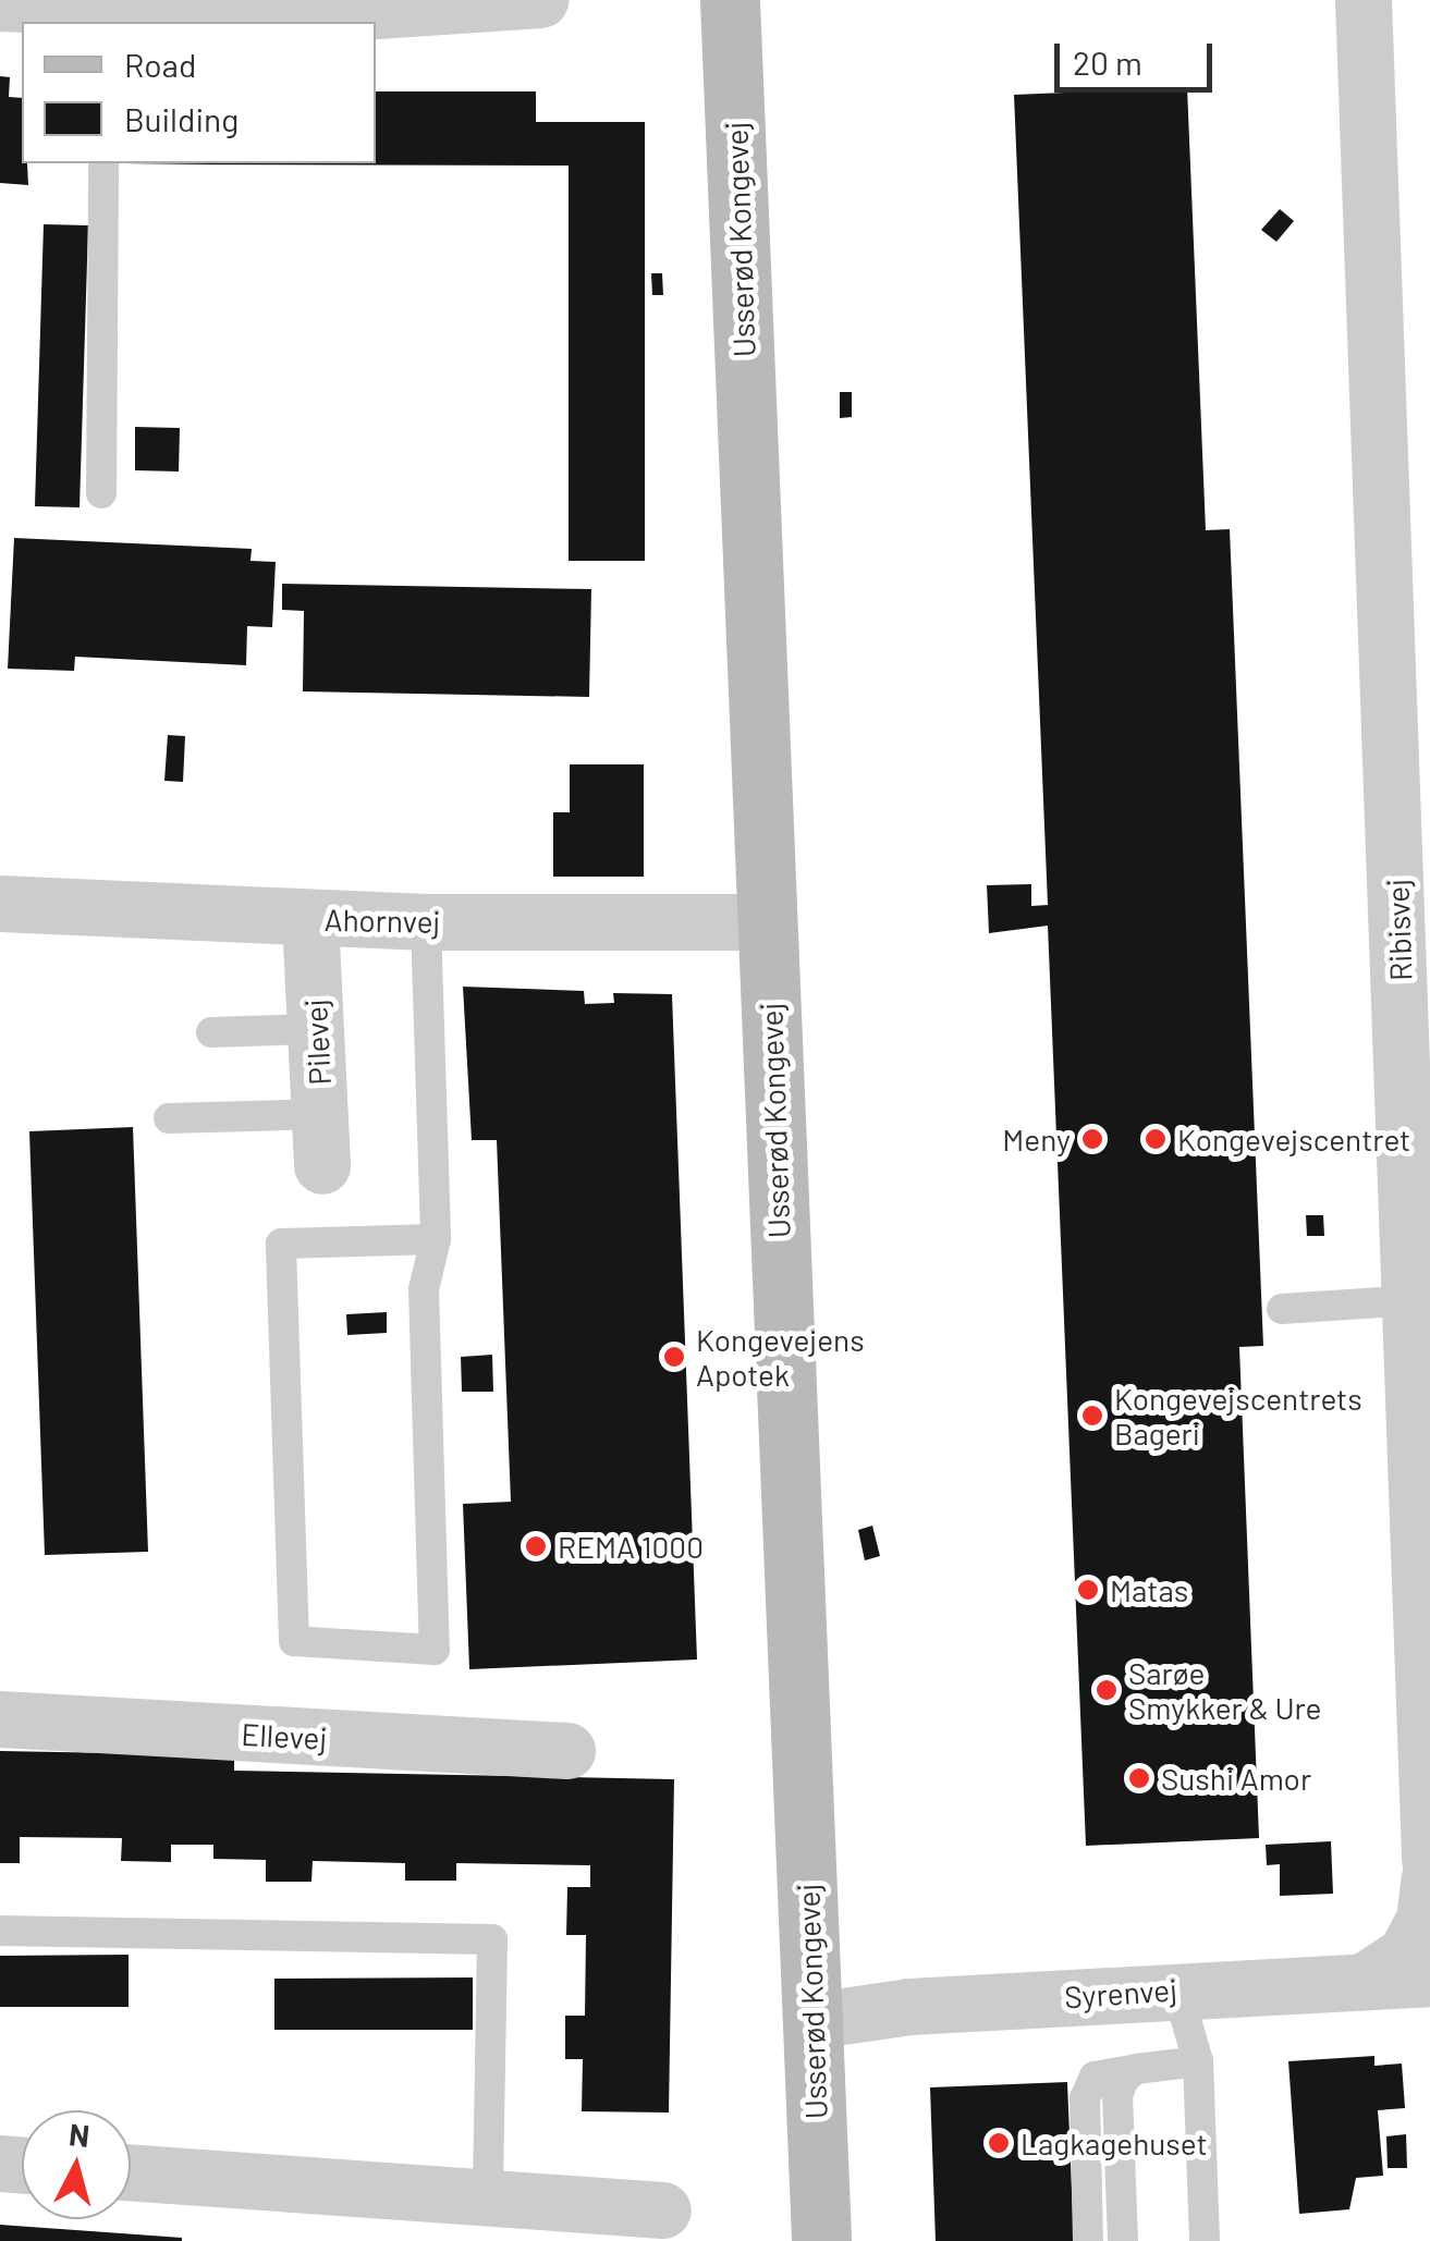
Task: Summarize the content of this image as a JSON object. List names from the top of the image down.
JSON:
{
  "streets": {
    "main road": ["Usserød Kongevej"],
    "street": [
      "Ahornvej",
      "Ribisvej",
      "Pilevej",
      "Ellevej",
      "Syrenvej"
    ]
  },
  "crossings": [
    ["Usserød Kongevej", "Ahornvej"],
    ["Usserød Kongevej", "Syrenvej"],
    ["Ahornvej", "Pilevej"]
  ],
  "places": [
    "Meny",
    "Kongevejscentret",
    "Kongevejens Apotek",
    "Kongevejscentrets Bageri",
    "REMA 1000",
    "Matas",
    "Sarøe Smykker & Ure",
    "Sushi Amor",
    "Lagkagehuset"
  ],
  "legend": ["Road", "Building"],
  "scale_bar": "20 m",
  "north": "top"
}
